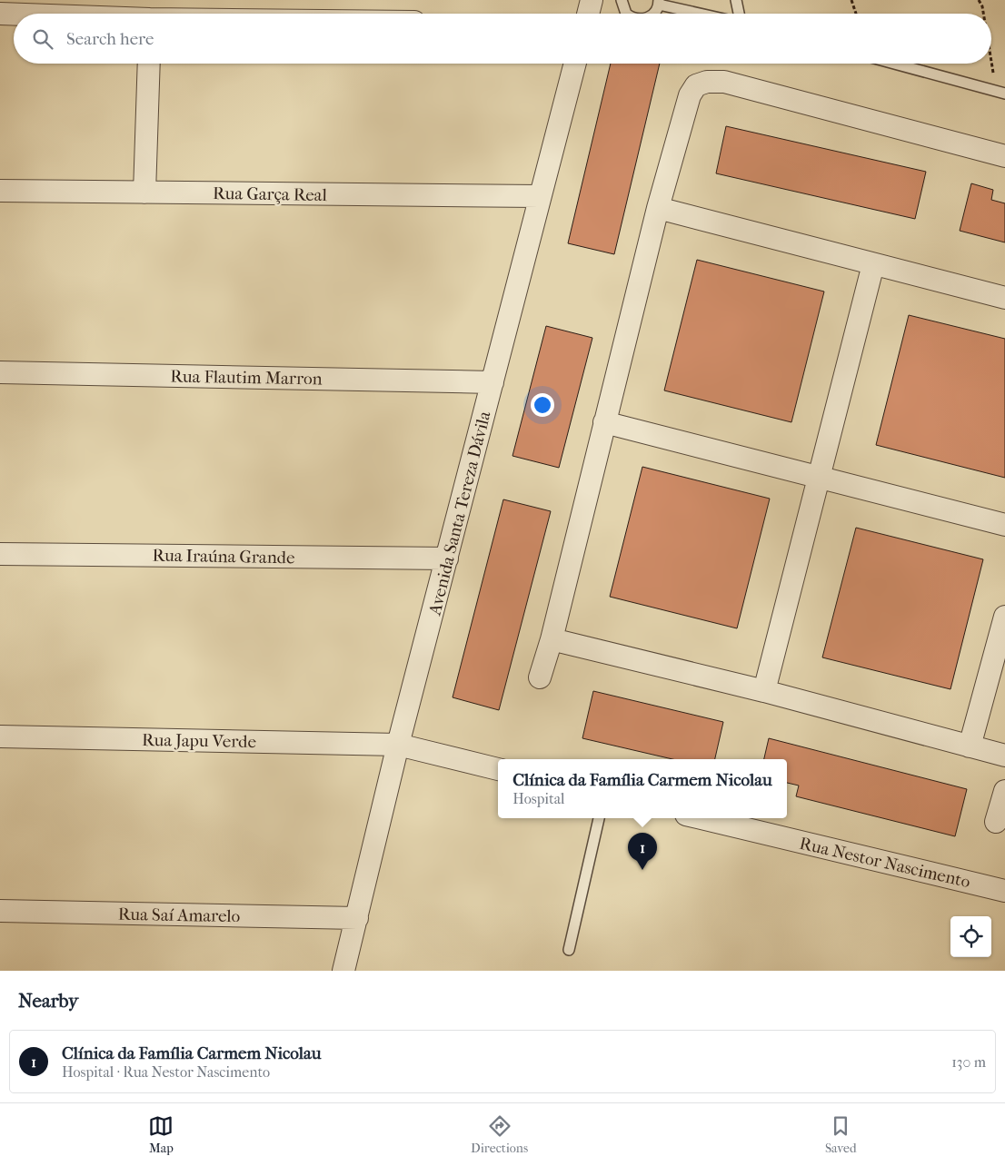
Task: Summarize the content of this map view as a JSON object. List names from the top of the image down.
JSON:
{
  "streets": {
    "street": [
      "Rua Garça Real",
      "Rua Flautim Marron",
      "Avenida Santa Tereza Dávila",
      "Rua Iraúna Grande",
      "Rua Japu Verde",
      "Rua Nestor Nascimento",
      "Rua Saí Amarelo"
    ]
  },
  "crossings": [
    ["Rua Garça Real", "Avenida Santa Tereza Dávila"],
    ["Rua Flautim Marron", "Avenida Santa Tereza Dávila"],
    ["Avenida Santa Tereza Dávila", "Rua Iraúna Grande"],
    ["Avenida Santa Tereza Dávila", "Rua Japu Verde"],
    ["Avenida Santa Tereza Dávila", "Rua Saí Amarelo"]
  ],
  "page": {
    "search": "Search here",
    "popup": ["Clínica da Família Carmem Nicolau", "Hospital"],
    "pins": "1",
    "heading": "Nearby",
    "list": [
      {
        "mark": "1",
        "name": "Clínica da Família Carmem Nicolau",
        "note": "Hospital · Rua Nestor Nascimento",
        "value": "130 m"
      }
    ],
    "nav": ["Map", "Directions", "Saved"]
  }
}
